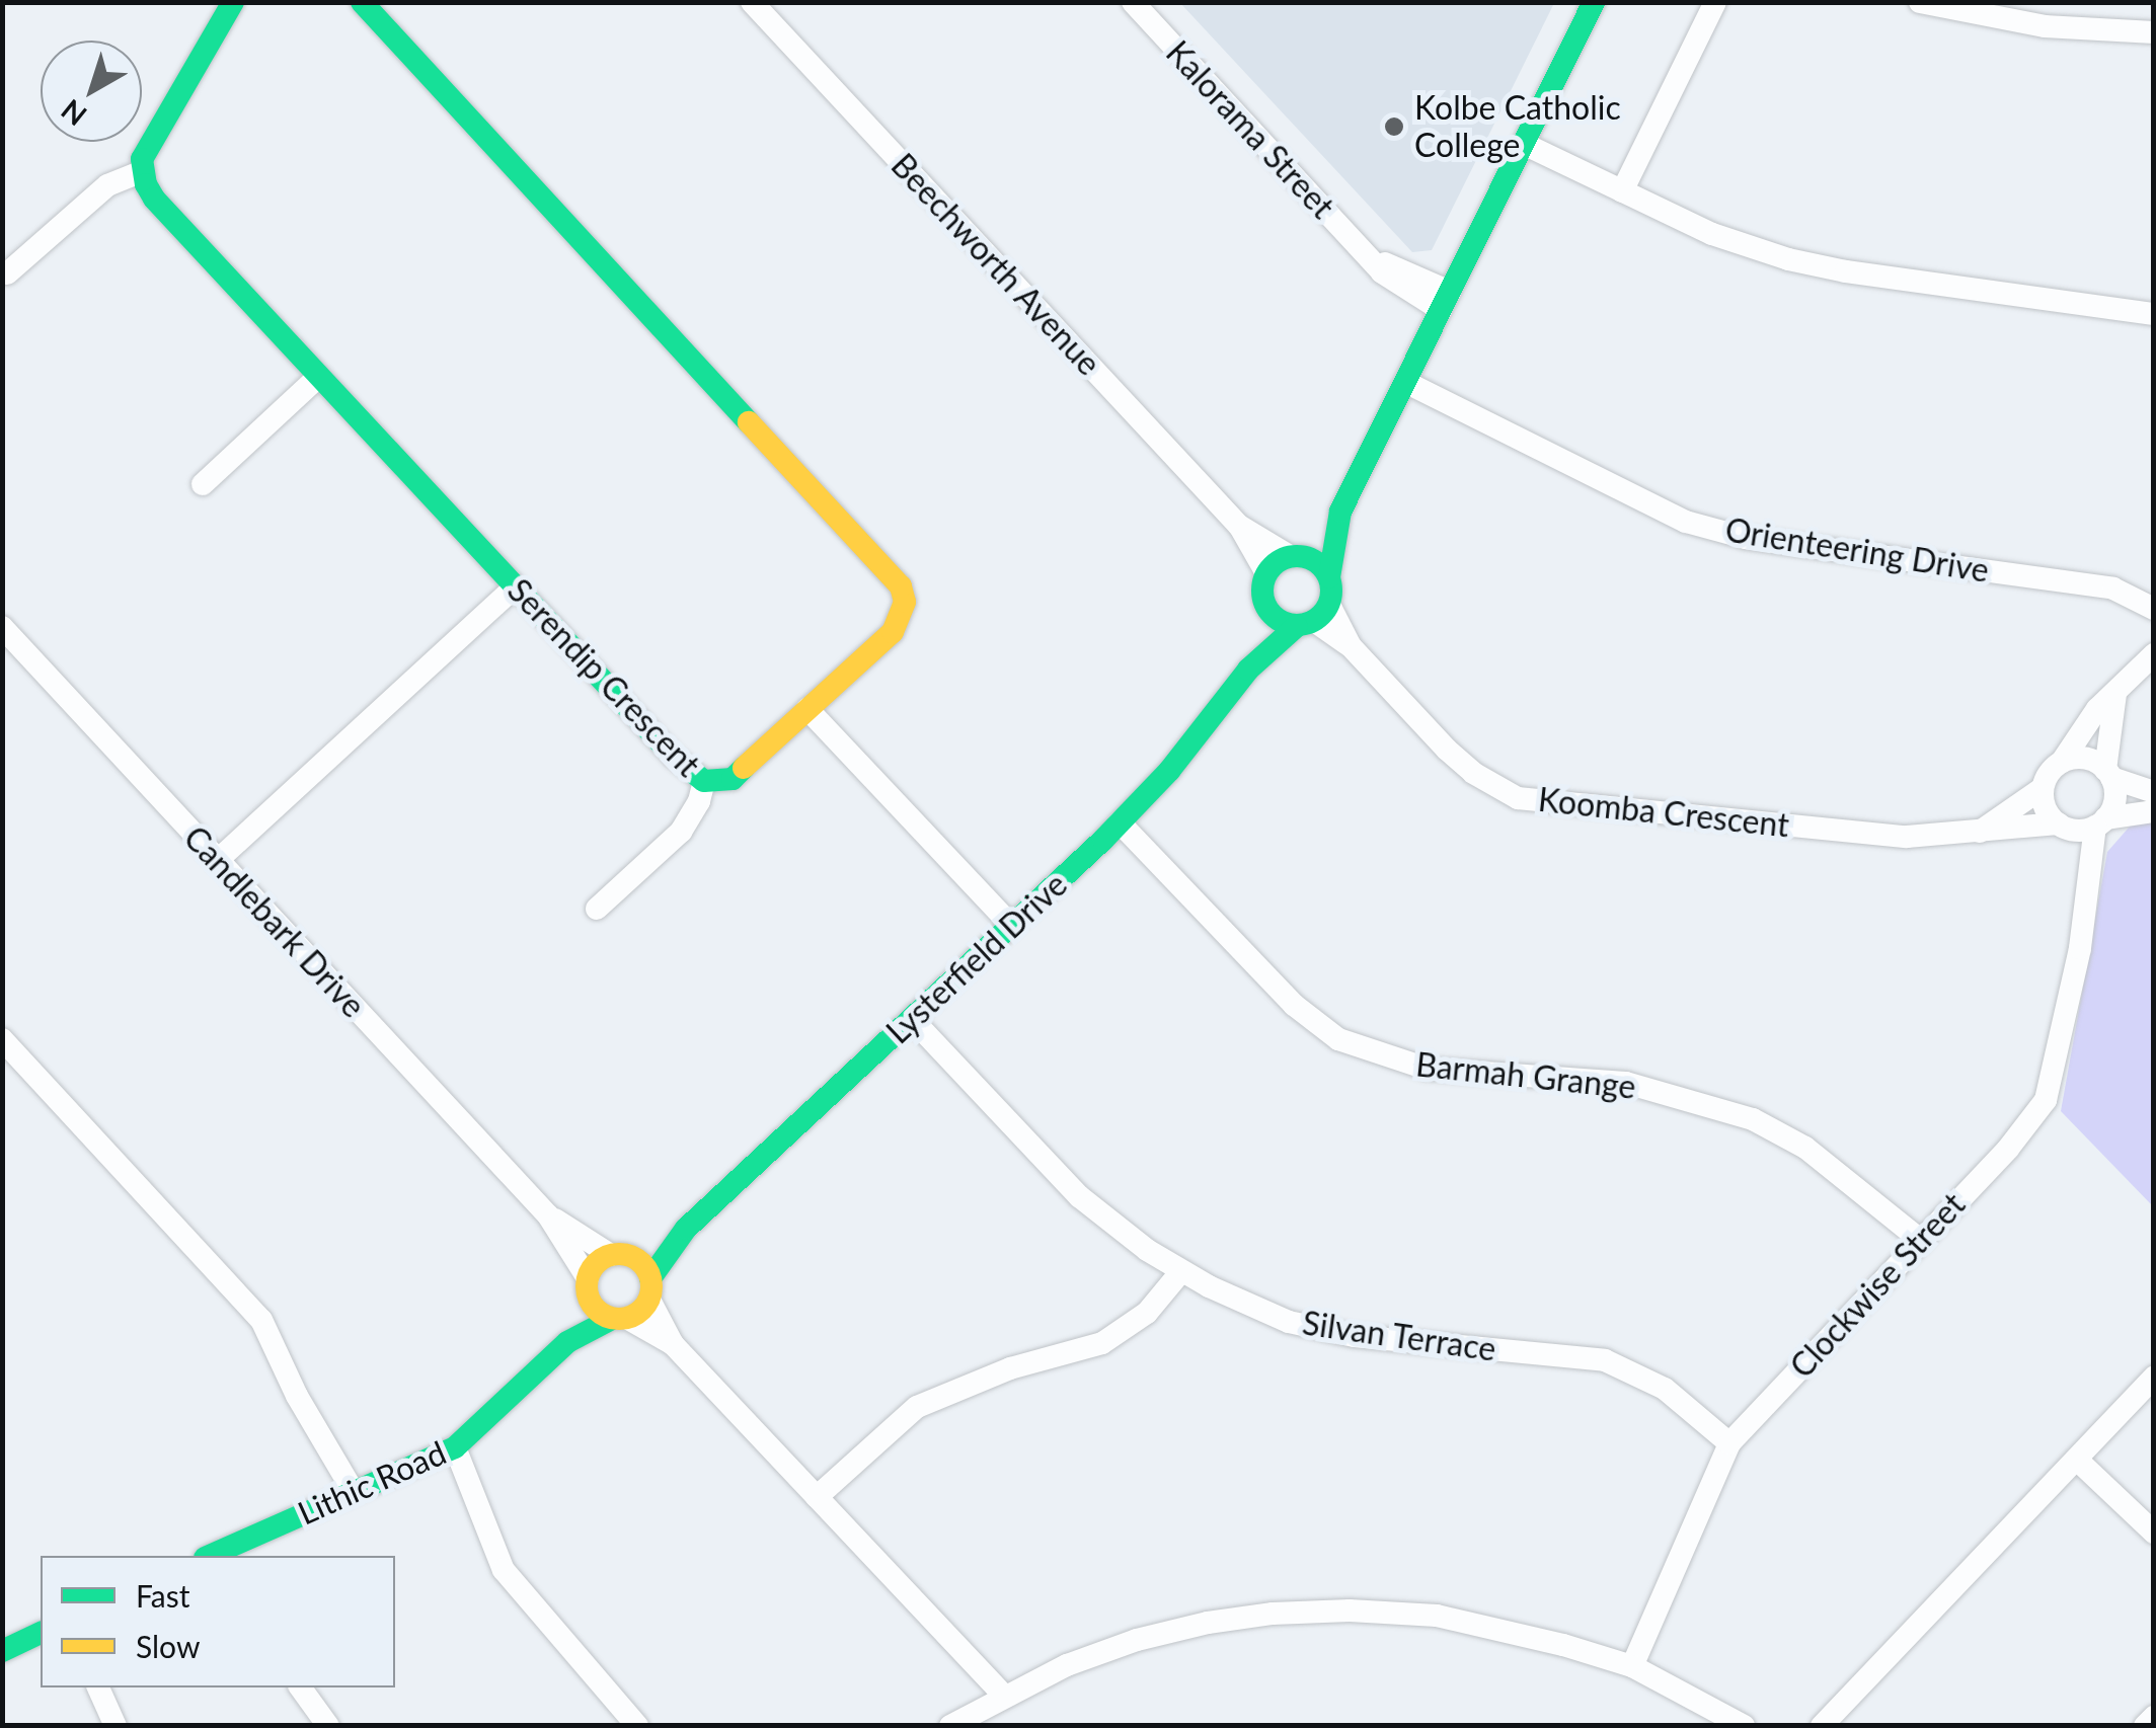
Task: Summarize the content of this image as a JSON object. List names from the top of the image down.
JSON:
{
  "streets": {
    "street": [
      "Kalorama Street",
      "Beechworth Avenue",
      "Orienteering Drive",
      "Serendip Crescent",
      "Koomba Crescent",
      "Candlebark Drive",
      "Lysterfield Drive",
      "Barmah Grange",
      "Clockwise Street",
      "Silvan Terrace",
      "Lithic Road"
    ]
  },
  "crossings": [
    ["Beechworth Avenue", "Koomba Crescent"],
    ["Beechworth Avenue", "Lysterfield Drive"],
    ["Koomba Crescent", "Lysterfield Drive"],
    ["Koomba Crescent", "Clockwise Street"],
    ["Candlebark Drive", "Lysterfield Drive"],
    ["Candlebark Drive", "Lithic Road"],
    ["Lysterfield Drive", "Barmah Grange"],
    ["Lysterfield Drive", "Silvan Terrace"],
    ["Lysterfield Drive", "Lithic Road"],
    ["Barmah Grange", "Clockwise Street"],
    ["Clockwise Street", "Silvan Terrace"]
  ],
  "places": ["Kolbe Catholic College"],
  "legend": ["Fast", "Slow"],
  "north": "bottom left"
}
